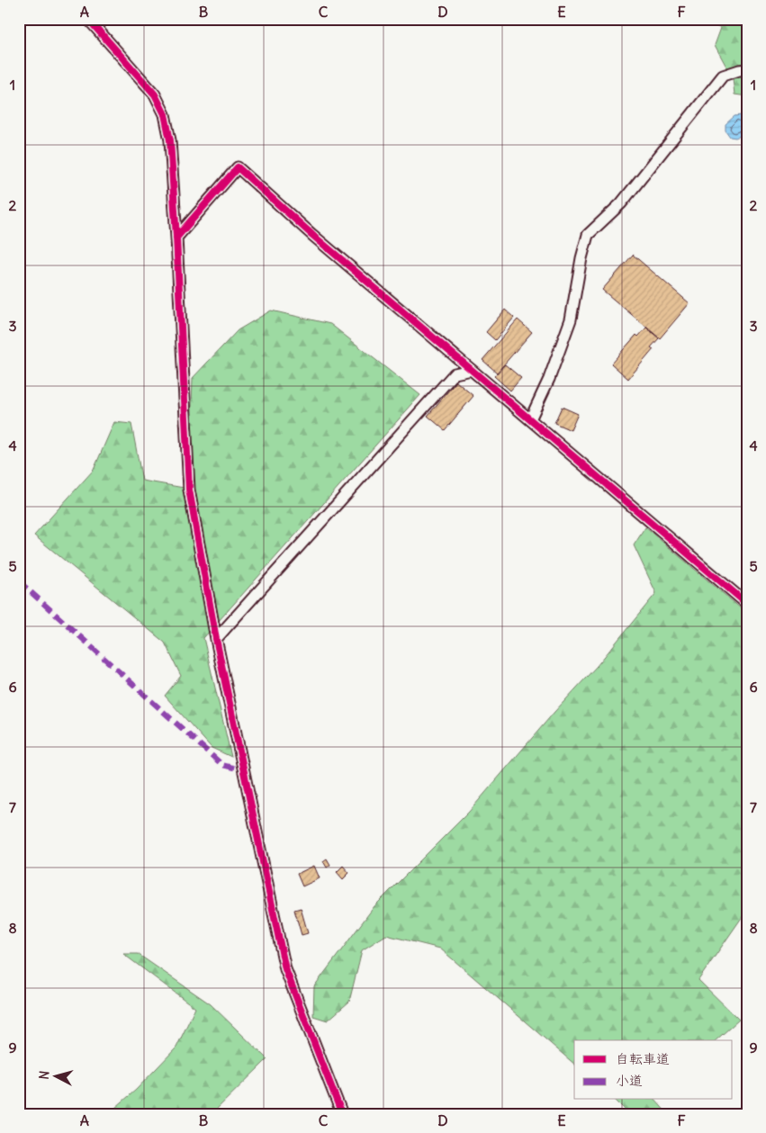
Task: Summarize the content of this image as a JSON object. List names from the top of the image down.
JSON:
{
  "legend": ["自転車道", "小道"],
  "north": "left",
  "grid": {
    "columns": [
      "A",
      "B",
      "C",
      "D",
      "E",
      "F"
    ],
    "rows": [
      "1",
      "2",
      "3",
      "4",
      "5",
      "6",
      "7",
      "8",
      "9"
    ]
  }
}
